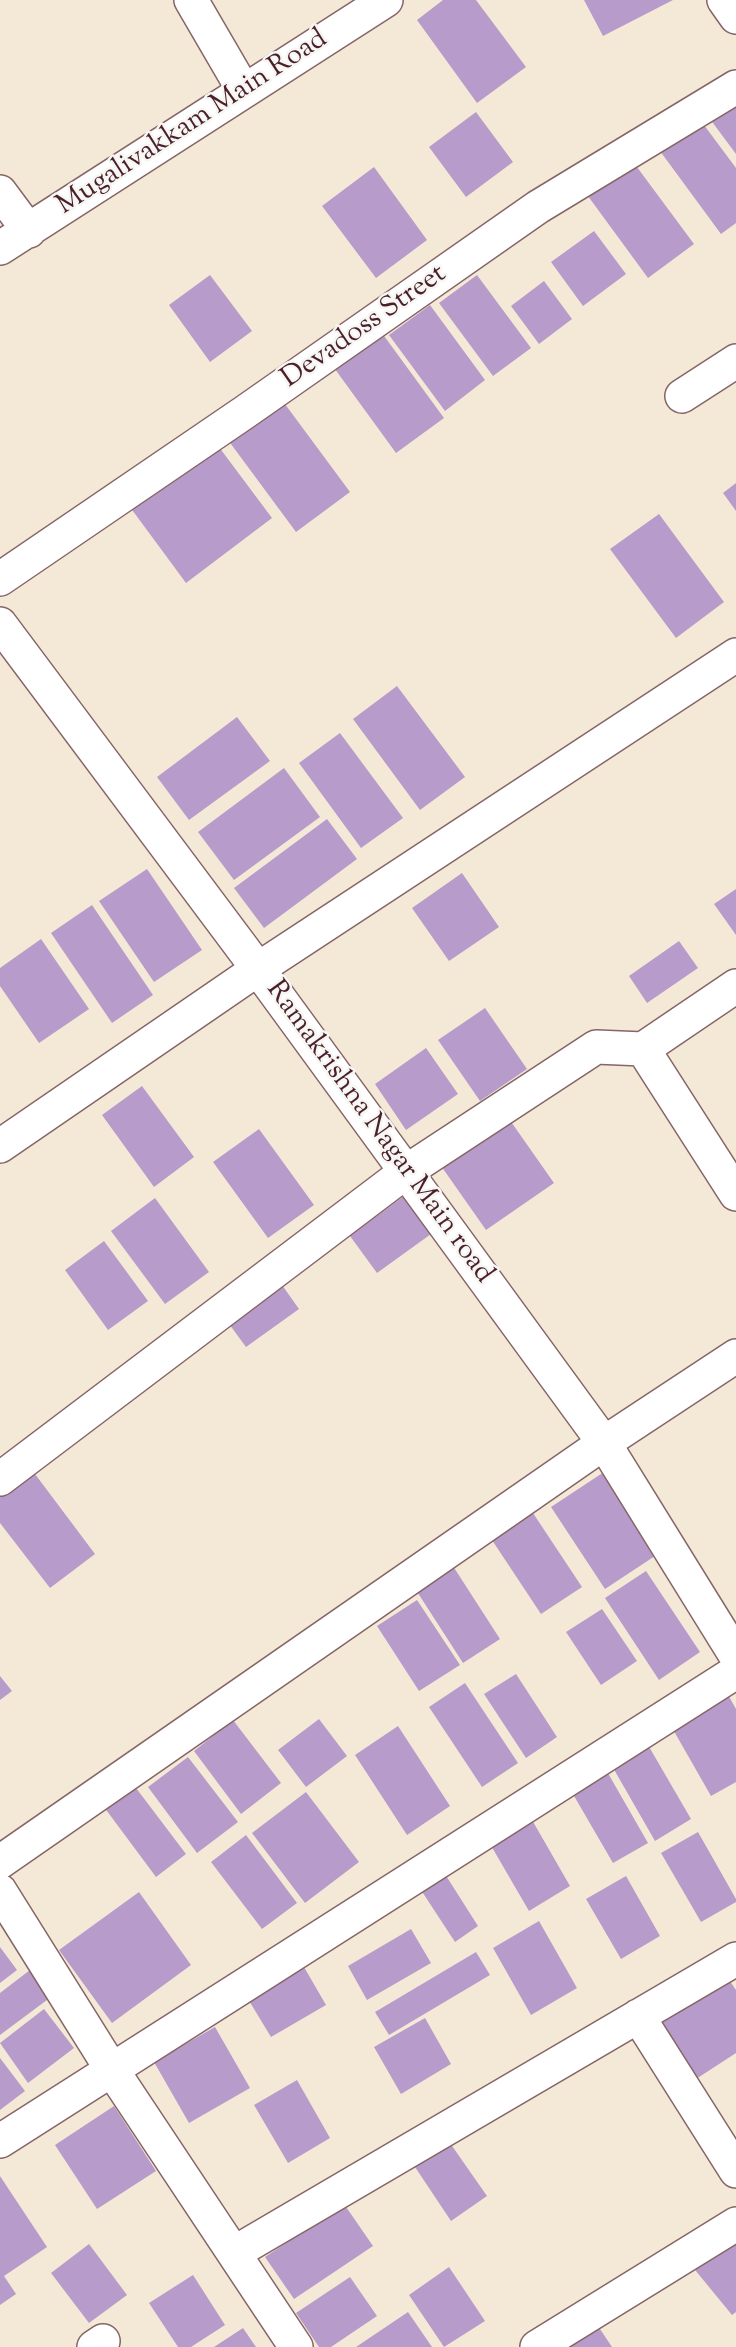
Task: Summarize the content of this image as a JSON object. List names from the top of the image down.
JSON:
{
  "streets": {
    "street": ["Mugalivakkam Main Road", "Devadoss Street", "Ramakrishna Nagar Main road"]
  }
}
